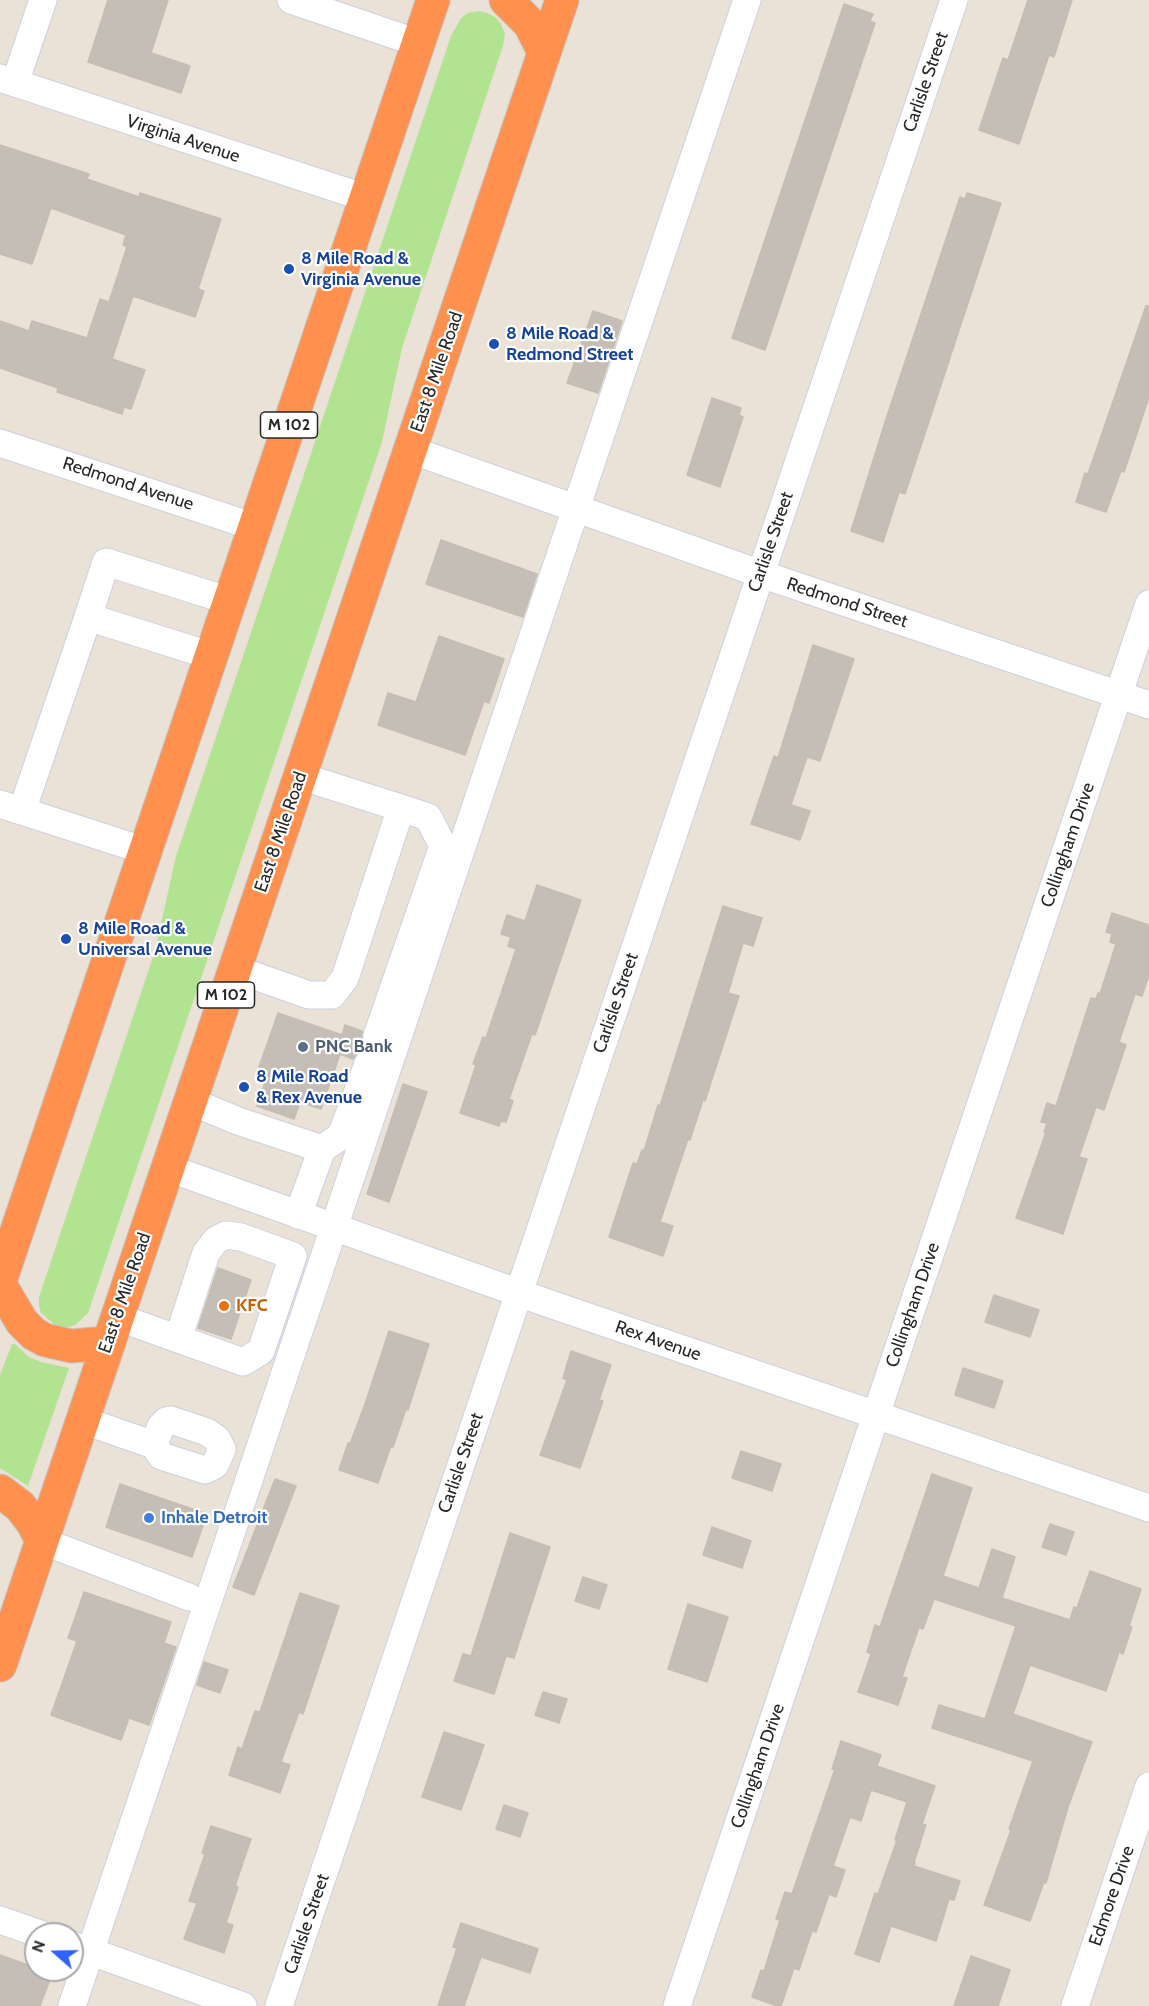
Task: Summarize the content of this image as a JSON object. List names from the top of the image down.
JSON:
{
  "streets": {
    "highway": ["East 8 Mile Road", "M 102"],
    "street": [
      "Carlisle Street",
      "Virginia Avenue",
      "Redmond Avenue",
      "Redmond Street",
      "Collingham Drive",
      "Rex Avenue",
      "Edmore Drive"
    ]
  },
  "crossings": [
    ["Carlisle Street", "Redmond Street"],
    ["Carlisle Street", "Rex Avenue"],
    ["Virginia Avenue", "M 102"],
    ["East 8 Mile Road", "Redmond Street"],
    ["East 8 Mile Road", "Rex Avenue"],
    ["M 102", "Redmond Avenue"],
    ["Redmond Street", "Collingham Drive"],
    ["Collingham Drive", "Rex Avenue"]
  ],
  "places": [
    "8 Mile Road & Virginia Avenue",
    "8 Mile Road & Redmond Street",
    "8 Mile Road & Universal Avenue",
    "PNC Bank",
    "8 Mile Road & Rex Avenue",
    "KFC",
    "Inhale Detroit"
  ],
  "north": "left"
}
